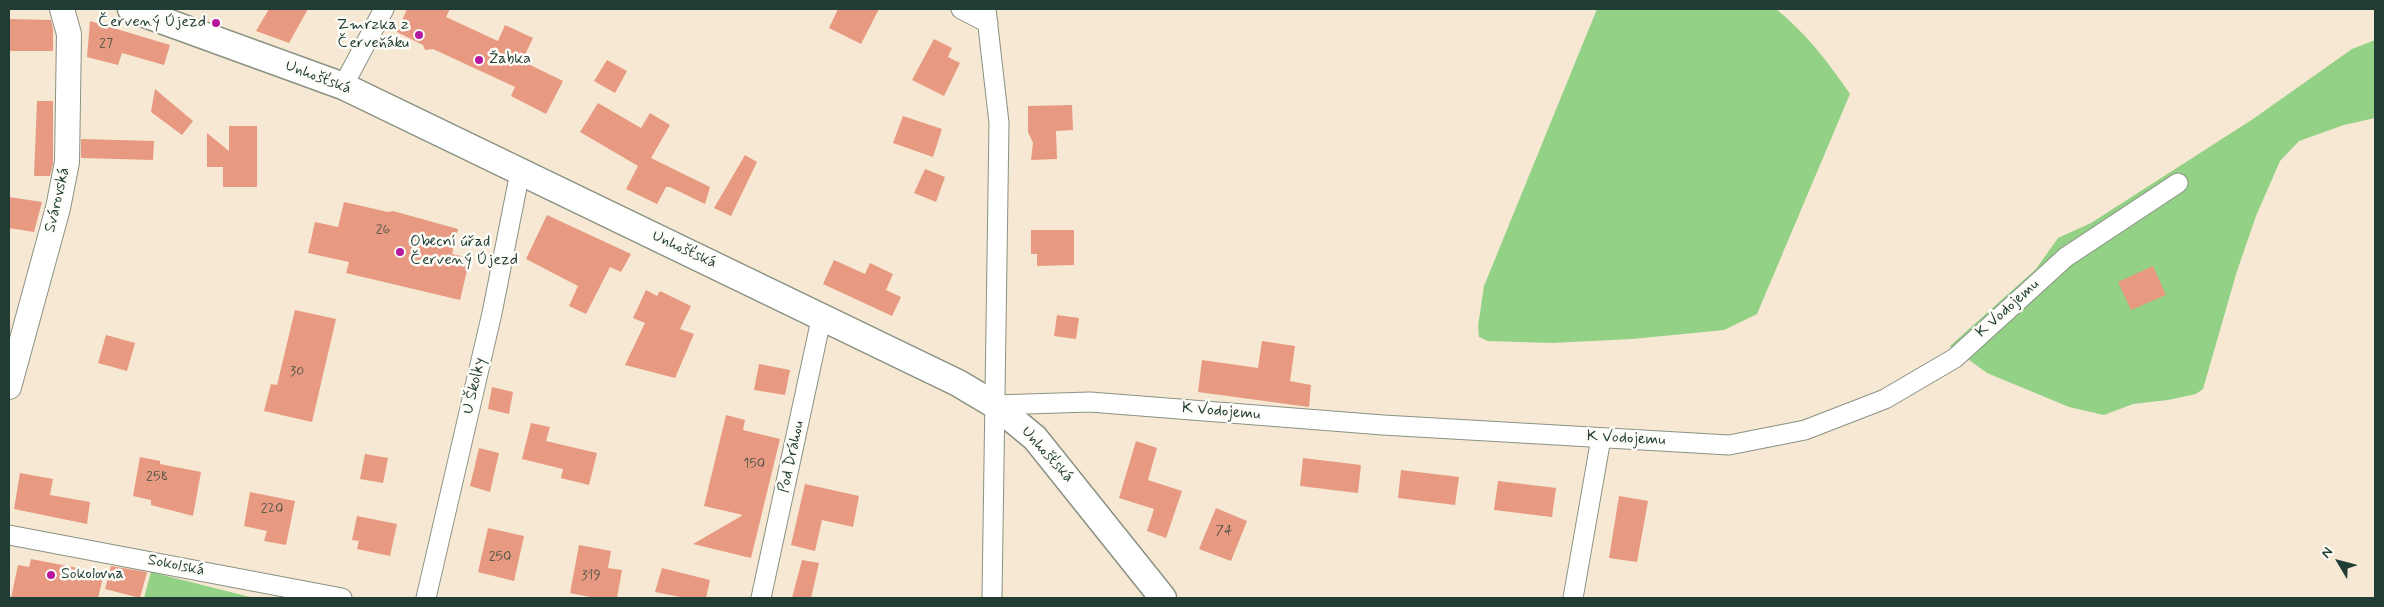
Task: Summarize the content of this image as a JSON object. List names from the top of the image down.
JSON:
{
  "streets": {
    "main road": ["Unhošťská"],
    "street": [
      "Svárovská",
      "K Vodojemu",
      "U Školky",
      "Pod Dráhou",
      "Sokolská"
    ]
  },
  "crossings": [
    ["Unhošťská", "K Vodojemu"],
    ["Unhošťská", "U Školky"],
    ["Unhošťská", "Pod Dráhou"]
  ],
  "places": [
    "Červený Újezd",
    "Zmrzka z Červeňáku",
    "Žabka",
    "Obecní úřad Červený Újezd",
    "Sokolovna"
  ],
  "house_numbers": [
    "27",
    "26",
    "30",
    "150",
    "258",
    "220",
    "74",
    "250",
    "319"
  ],
  "north": "top left"
}
